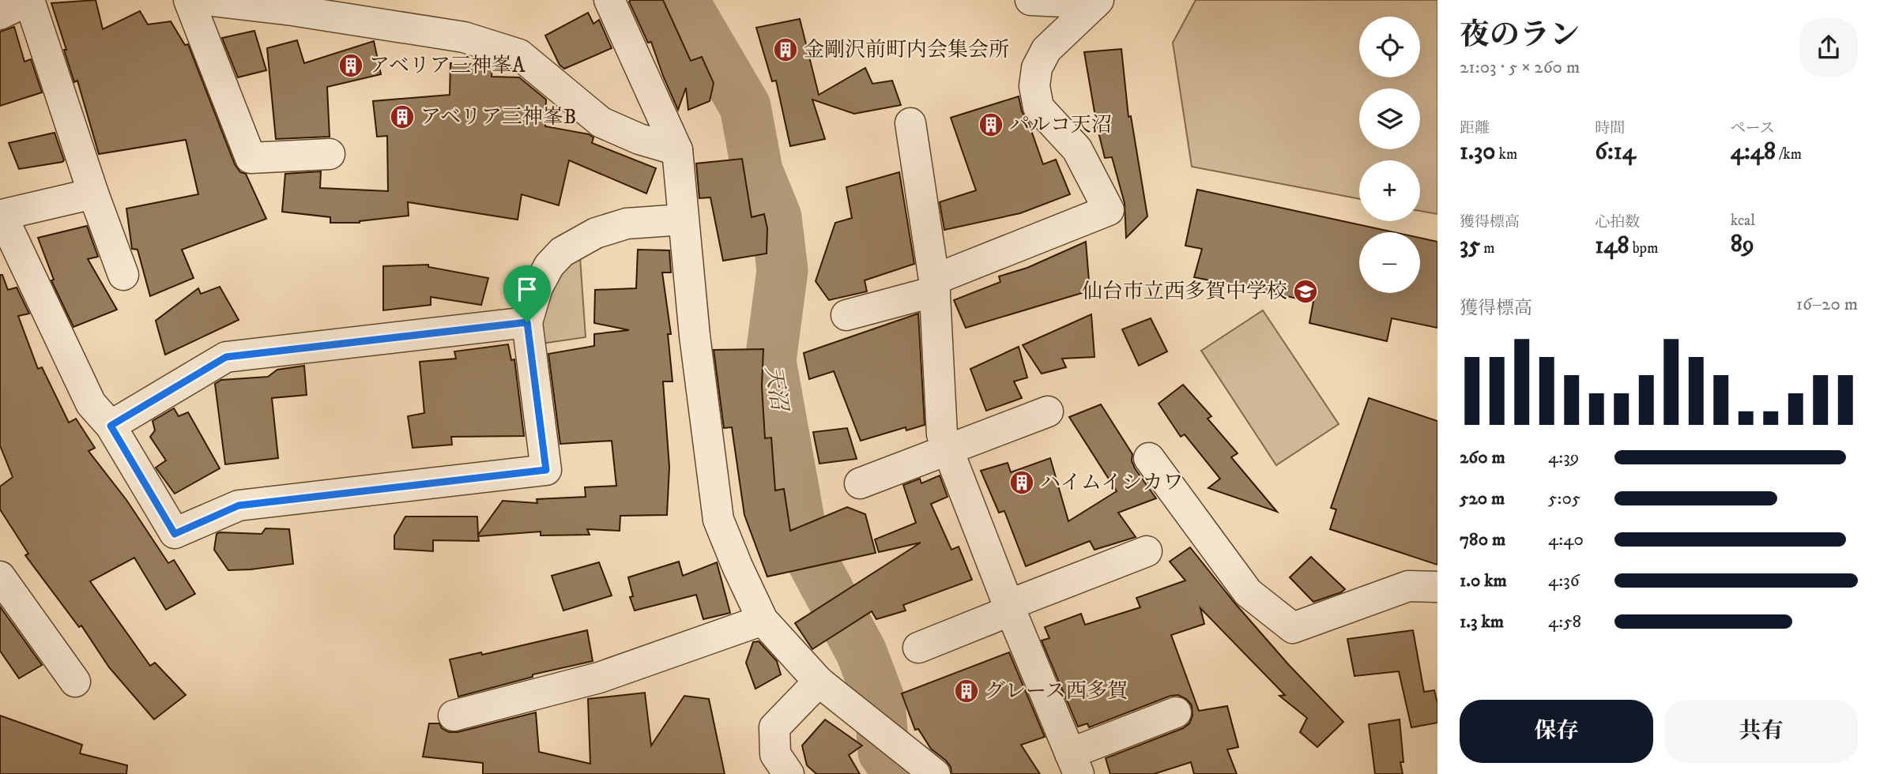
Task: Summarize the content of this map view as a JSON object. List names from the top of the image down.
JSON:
{
  "water": ["天沼"],
  "places": {
    "building": [
      "金剛沢前町内会集会所",
      "アベリア三神峯A",
      "アベリア三神峯B",
      "パルコ天沼",
      "ハイムイシカワ",
      "グレース西多賀"
    ],
    "school or university": ["仙台市立西多賀中学校"]
  },
  "page": {
    "heading": ["夜のラン", "21:03 · 5 × 260 m"],
    "map_buttons": ["+", "−"],
    "stats": [
      ["距離", "1.30 km"],
      ["時間", "6:14"],
      ["ペース", "4:48 /km"],
      ["獲得標高", "35 m"],
      ["心拍数", "148 bpm"],
      ["kcal", "89"]
    ],
    "chart": ["獲得標高", "16–20 m"],
    "list": [
      {
        "name": "260 m",
        "note": "4:39"
      },
      {
        "name": "520 m",
        "note": "5:05"
      },
      {
        "name": "780 m",
        "note": "4:40"
      },
      {
        "name": "1.0 km",
        "note": "4:36"
      },
      {
        "name": "1.3 km",
        "note": "4:58"
      }
    ],
    "buttons": ["保存", "共有"]
  }
}
